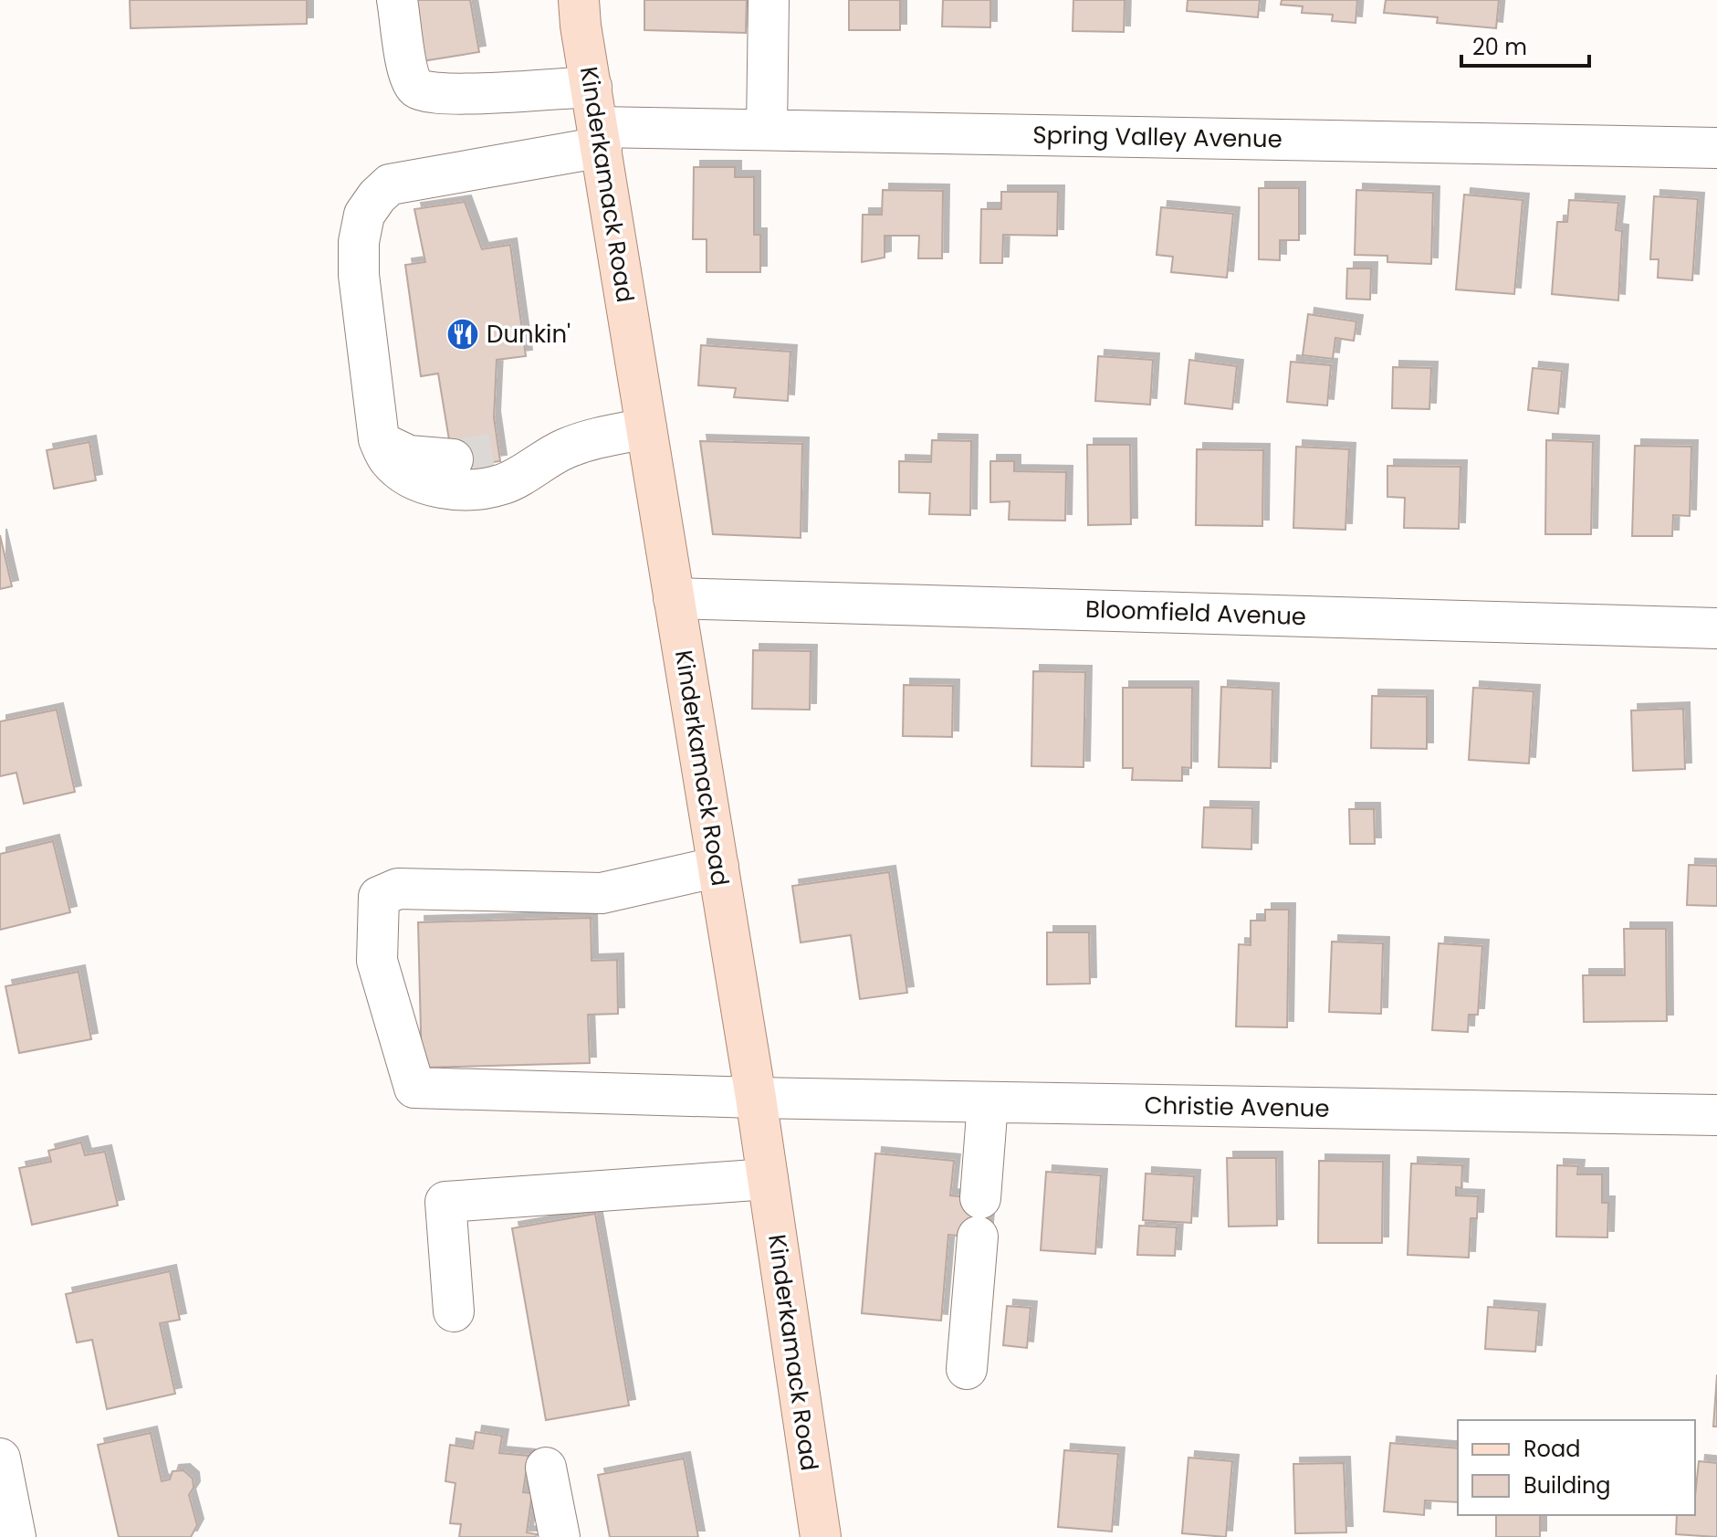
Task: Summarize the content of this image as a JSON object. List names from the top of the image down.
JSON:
{
  "streets": {
    "main road": ["Kinderkamack Road"],
    "street": ["Spring Valley Avenue", "Bloomfield Avenue", "Christie Avenue"]
  },
  "crossings": [
    ["Spring Valley Avenue", "Kinderkamack Road"],
    ["Kinderkamack Road", "Bloomfield Avenue"],
    ["Kinderkamack Road", "Christie Avenue"]
  ],
  "places": {
    "restaurant": ["Dunkin'"]
  },
  "legend": ["Road", "Building"],
  "scale_bar": "20 m"
}
